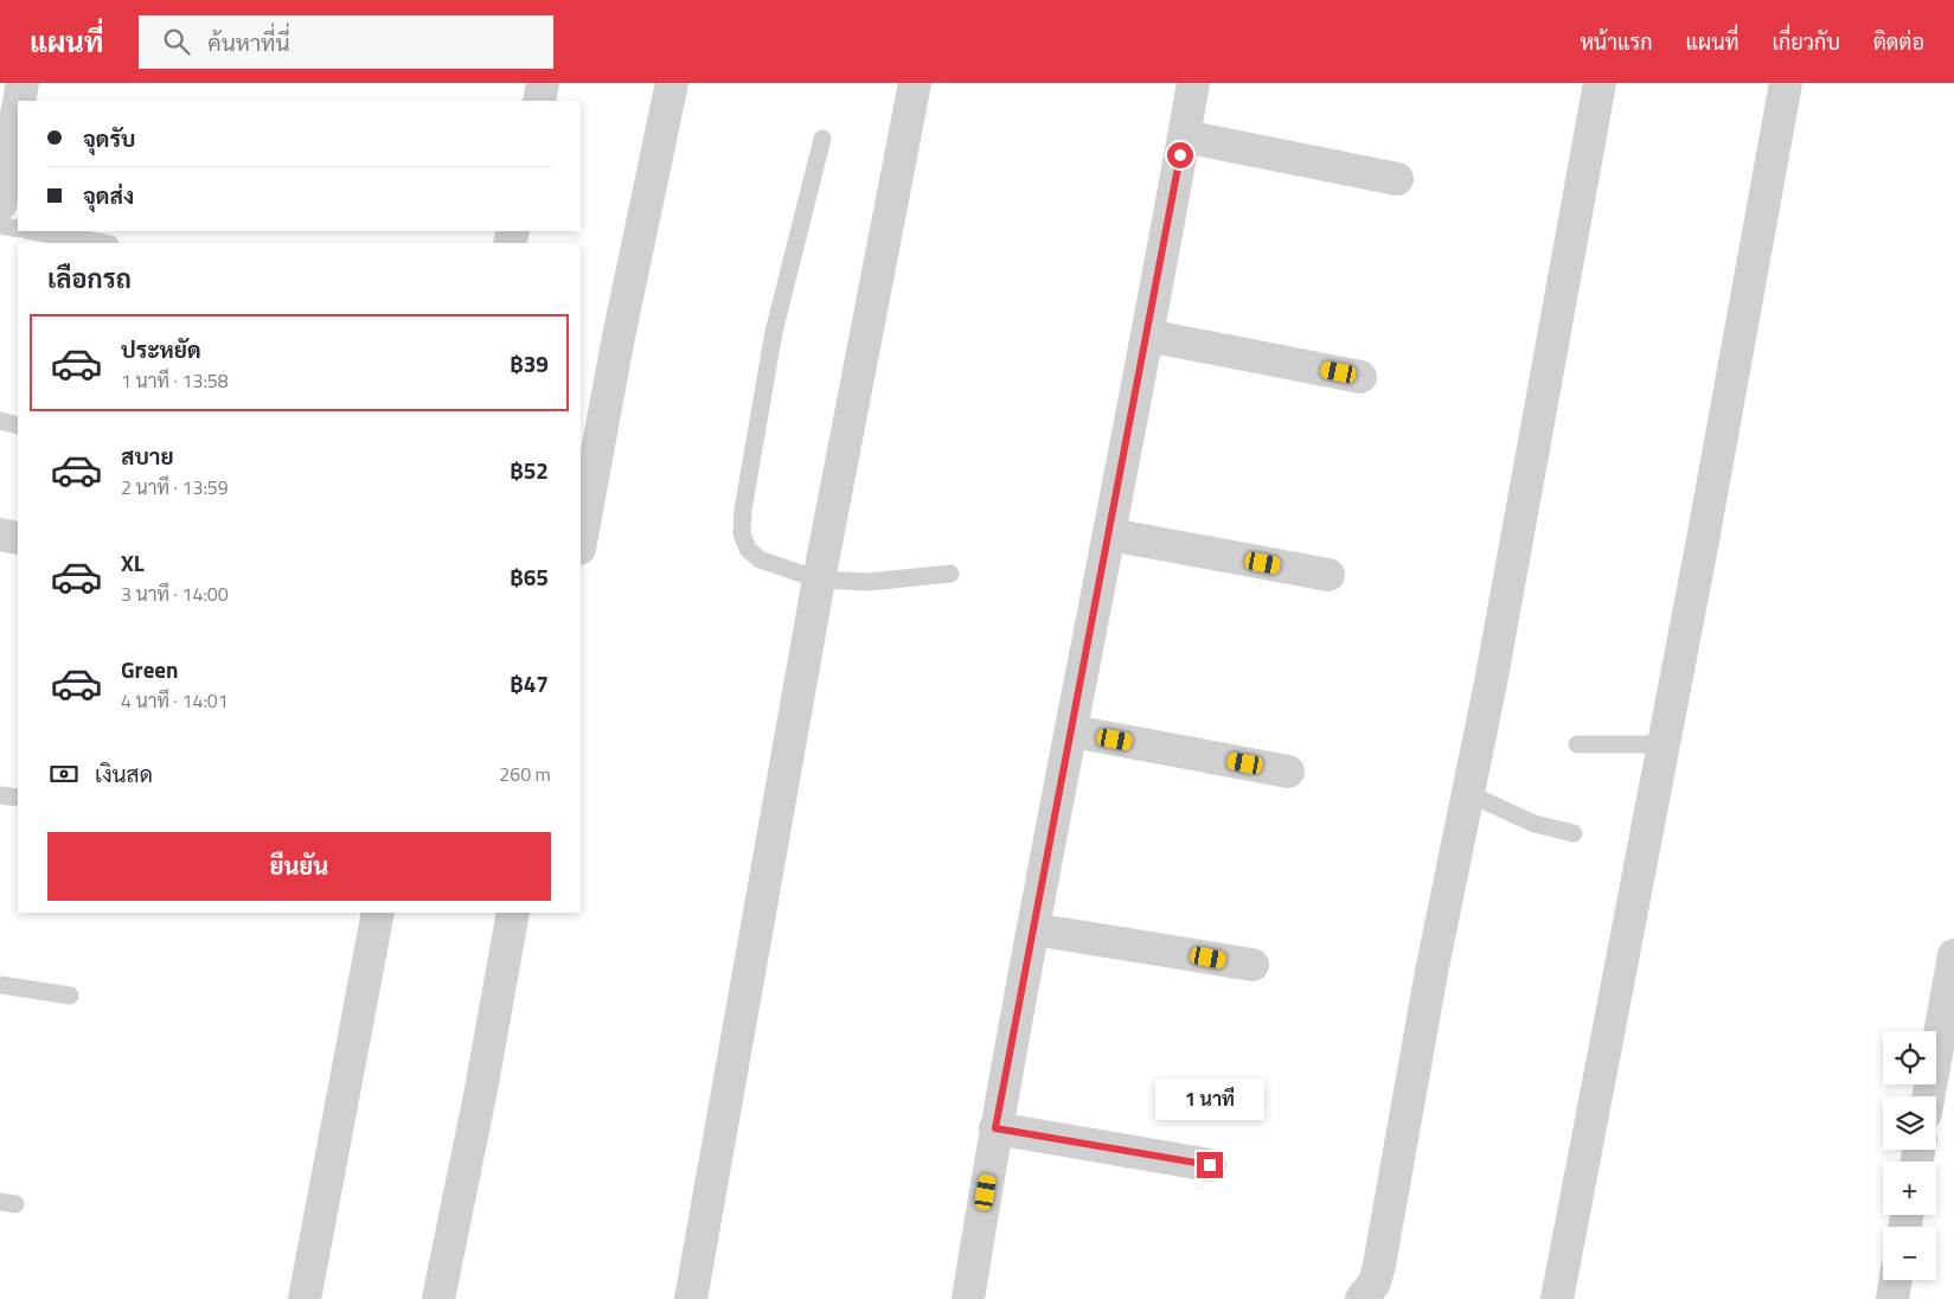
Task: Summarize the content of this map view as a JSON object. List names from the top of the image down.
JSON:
{
  "page": {
    "header": "แผนที่",
    "search": "ค้นหาที่นี่",
    "nav": [
      "หน้าแรก",
      "แผนที่",
      "เกี่ยวกับ",
      "ติดต่อ"
    ],
    "banner": ["จุดรับ", "จุดส่ง"],
    "heading": "เลือกรถ",
    "list": [
      {
        "name": "ประหยัด",
        "note": "1 นาที · 13:58",
        "value": "฿39"
      },
      {
        "name": "สบาย",
        "note": "2 นาที · 13:59",
        "value": "฿52"
      },
      {
        "name": "XL",
        "note": "3 นาที · 14:00",
        "value": "฿65"
      },
      {
        "name": "Green",
        "note": "4 นาที · 14:01",
        "value": "฿47"
      }
    ],
    "pay": ["เงินสด", "260 m"],
    "buttons": "ยืนยัน",
    "map_buttons": ["+", "−"],
    "bubble": "1 นาที"
  }
}
